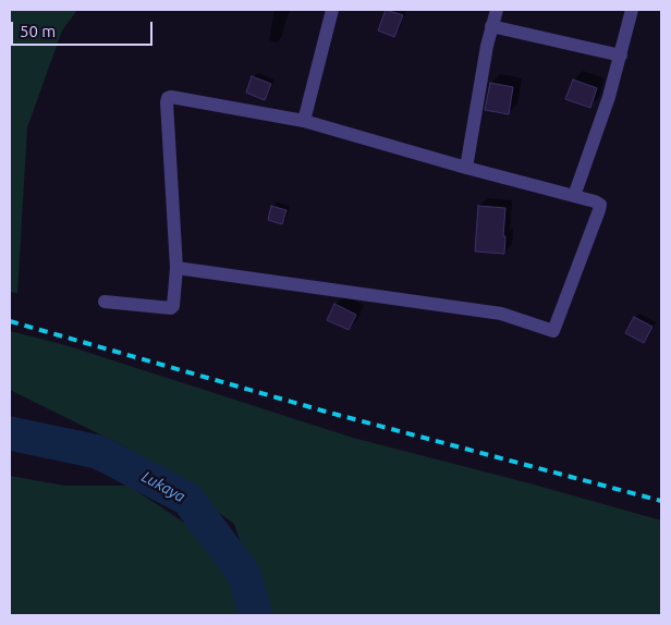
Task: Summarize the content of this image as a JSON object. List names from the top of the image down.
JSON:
{
  "water": ["Lukaya"],
  "scale_bar": "50 m"
}
